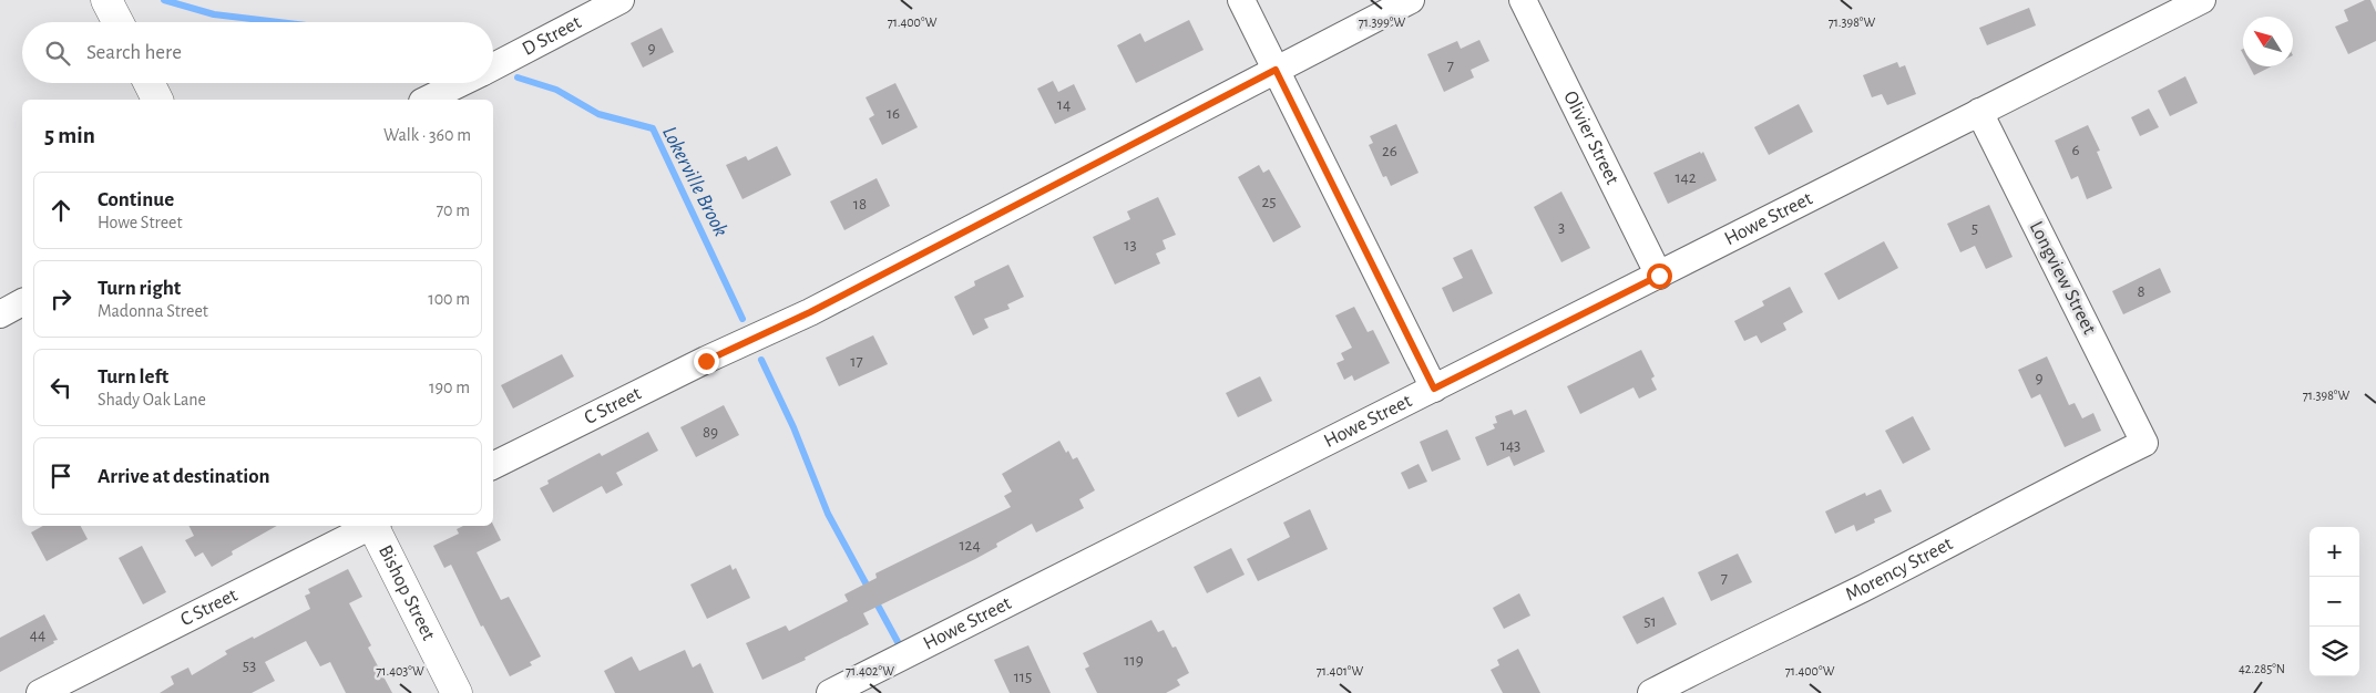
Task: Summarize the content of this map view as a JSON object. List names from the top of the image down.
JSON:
{
  "streets": {
    "street": [
      "D Street",
      "Olivier Street",
      "Howe Street",
      "Longview Street",
      "C Street",
      "Morency Street",
      "Bishop Street"
    ]
  },
  "crossings": [
    ["Olivier Street", "Howe Street"],
    ["Howe Street", "Longview Street"],
    ["Longview Street", "Morency Street"]
  ],
  "water": ["Lokerville Brook"],
  "house_numbers": [
    "9",
    "7",
    "14",
    "16",
    "6",
    "26",
    "142",
    "25",
    "18",
    "3",
    "5",
    "13",
    "8",
    "17",
    "9",
    "89",
    "143",
    "124",
    "7",
    "51",
    "44",
    "119",
    "53",
    "115"
  ],
  "north": "top left",
  "page": {
    "search": "Search here",
    "heading": ["5 min", "Walk · 360 m"],
    "list": [
      ["Continue", "Howe Street", "70 m"],
      ["Turn right", "Madonna Street", "100 m"],
      ["Turn left", "Shady Oak Lane", "190 m"],
      "Arrive at destination"
    ],
    "map_buttons": ["+", "−"]
  },
  "coordinates": [
    "71.400°W",
    "71.399°W",
    "71.398°W",
    "42.285°N",
    "71.403°W",
    "71.402°W",
    "71.401°W"
  ]
}
